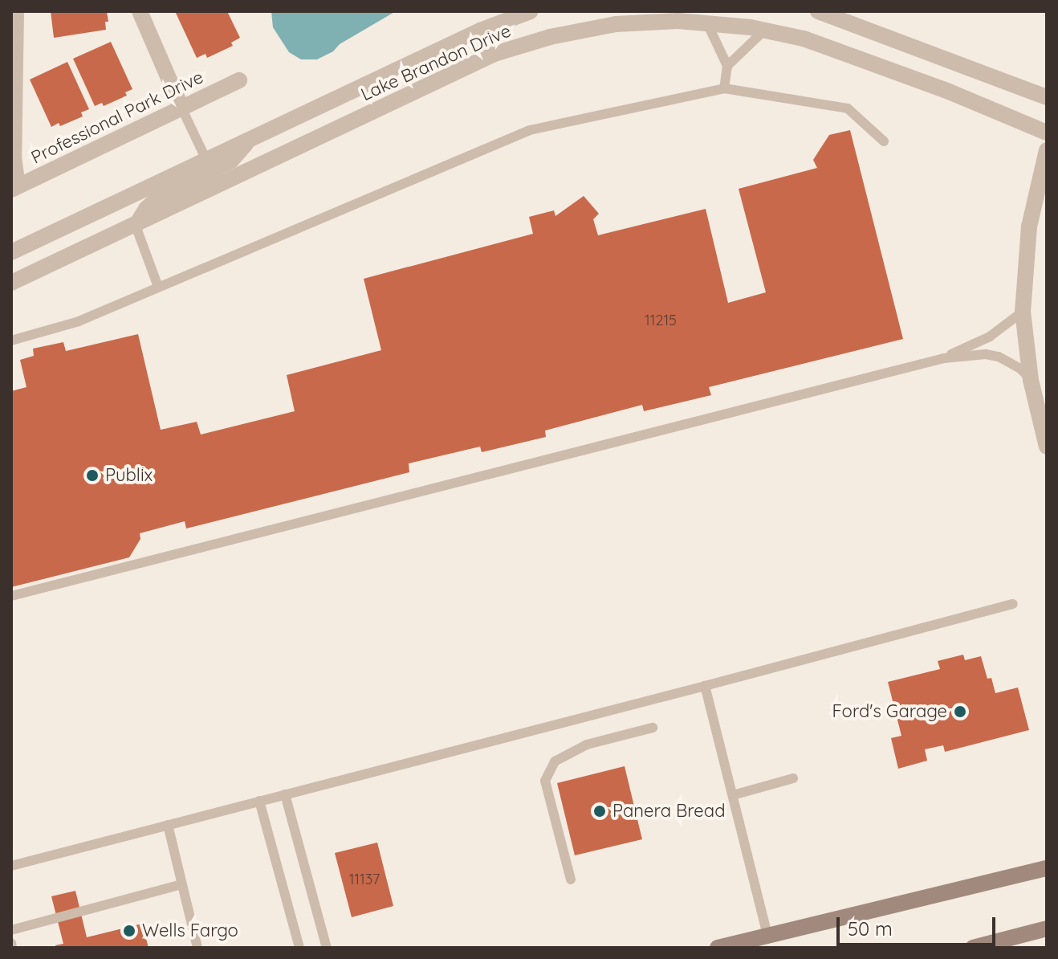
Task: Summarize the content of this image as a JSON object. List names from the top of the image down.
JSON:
{
  "streets": {
    "street": ["Lake Brandon Drive", "Professional Park Drive"]
  },
  "places": [
    "Publix",
    "Ford's Garage",
    "Panera Bread",
    "Wells Fargo"
  ],
  "house_numbers": ["11215", "11137"],
  "scale_bar": "50 m"
}
